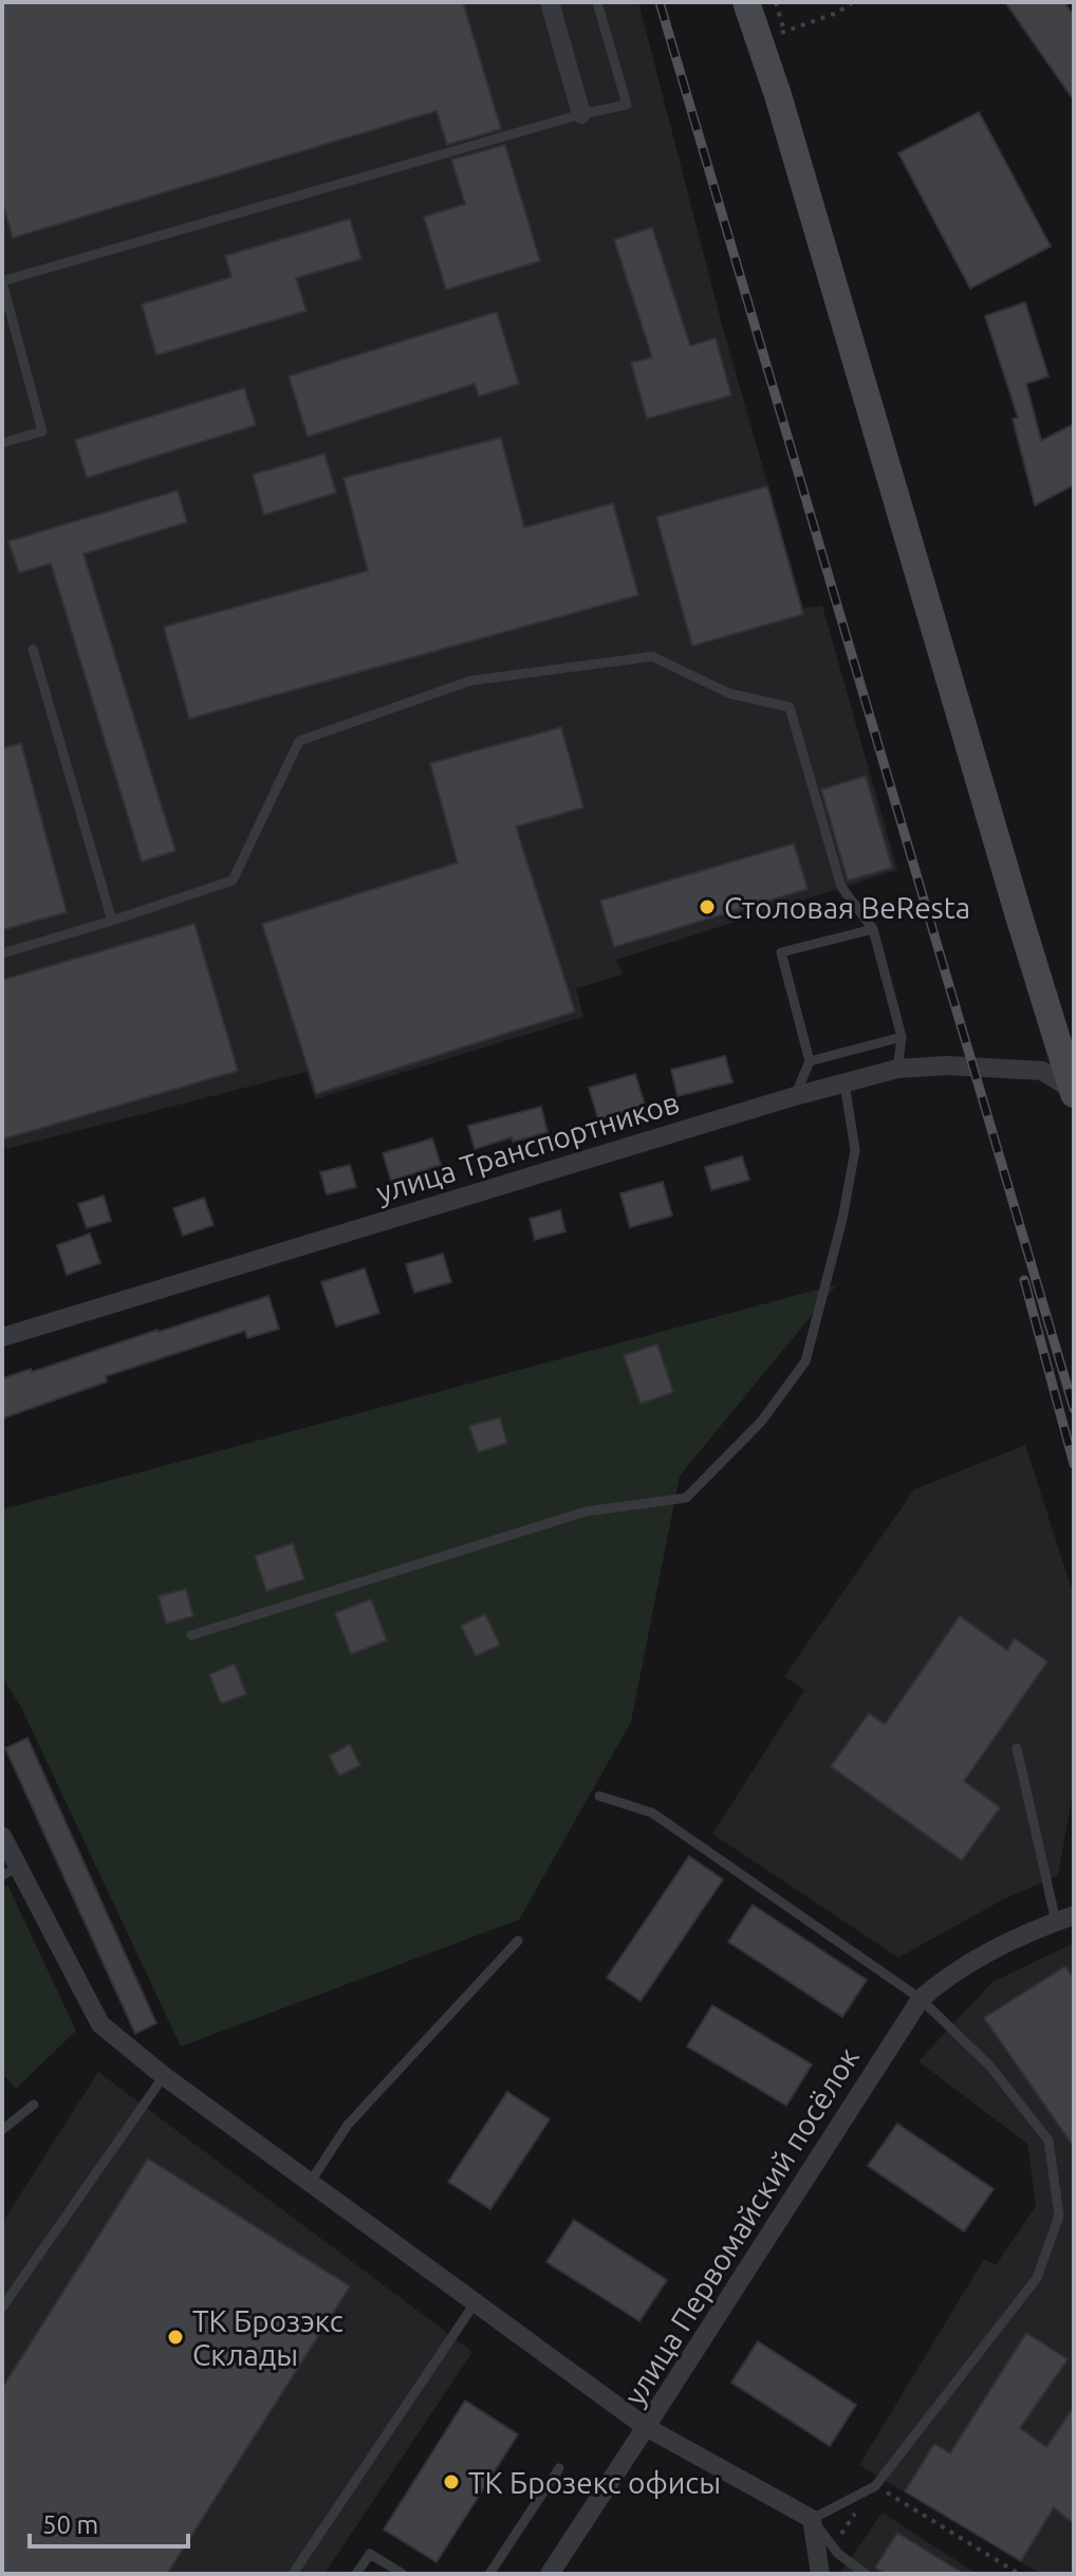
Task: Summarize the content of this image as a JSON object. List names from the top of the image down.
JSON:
{
  "streets": {
    "street": ["улица Транспортников", "улица Первомайский посёлок"]
  },
  "places": ["Столовая BeResta", "ТК Брозэкс Склады", "ТК Брозекс офисы"],
  "scale_bar": "50 m"
}
